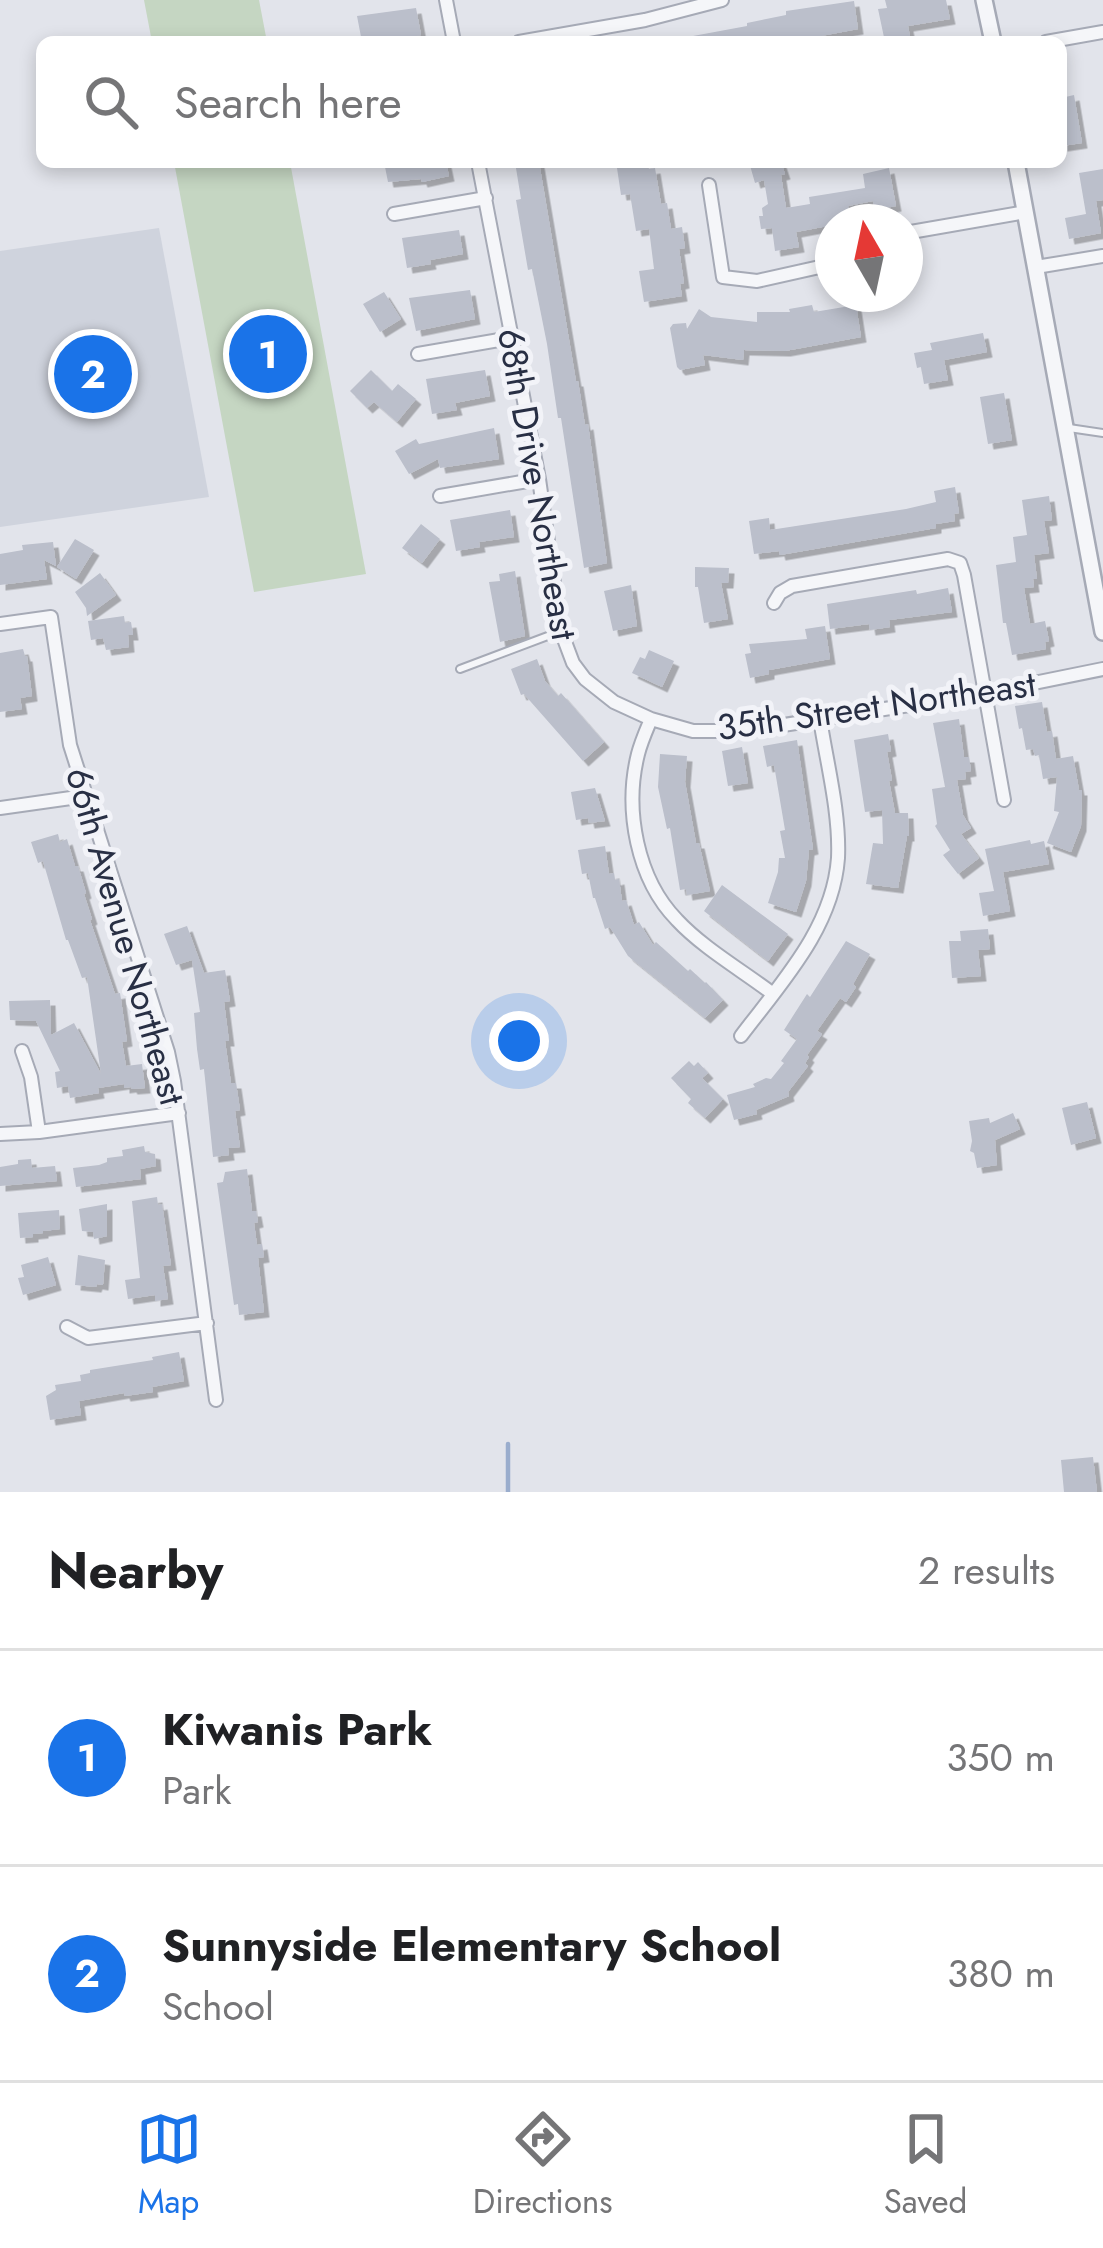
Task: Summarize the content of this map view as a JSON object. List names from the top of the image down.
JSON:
{
  "streets": {
    "street": ["68th Drive Northeast", "35th Street Northeast", "66th Avenue Northeast"]
  },
  "crossings": [
    ["68th Drive Northeast", "35th Street Northeast"]
  ],
  "north": "top",
  "page": {
    "search": "Search here",
    "pins": ["1", "2"],
    "heading": ["Nearby", "2 results"],
    "list": [
      {
        "mark": "1",
        "name": "Kiwanis Park",
        "note": "Park",
        "value": "350 m"
      },
      {
        "mark": "2",
        "name": "Sunnyside Elementary School",
        "note": "School",
        "value": "380 m"
      }
    ],
    "nav": ["Map", "Directions", "Saved"]
  }
}
